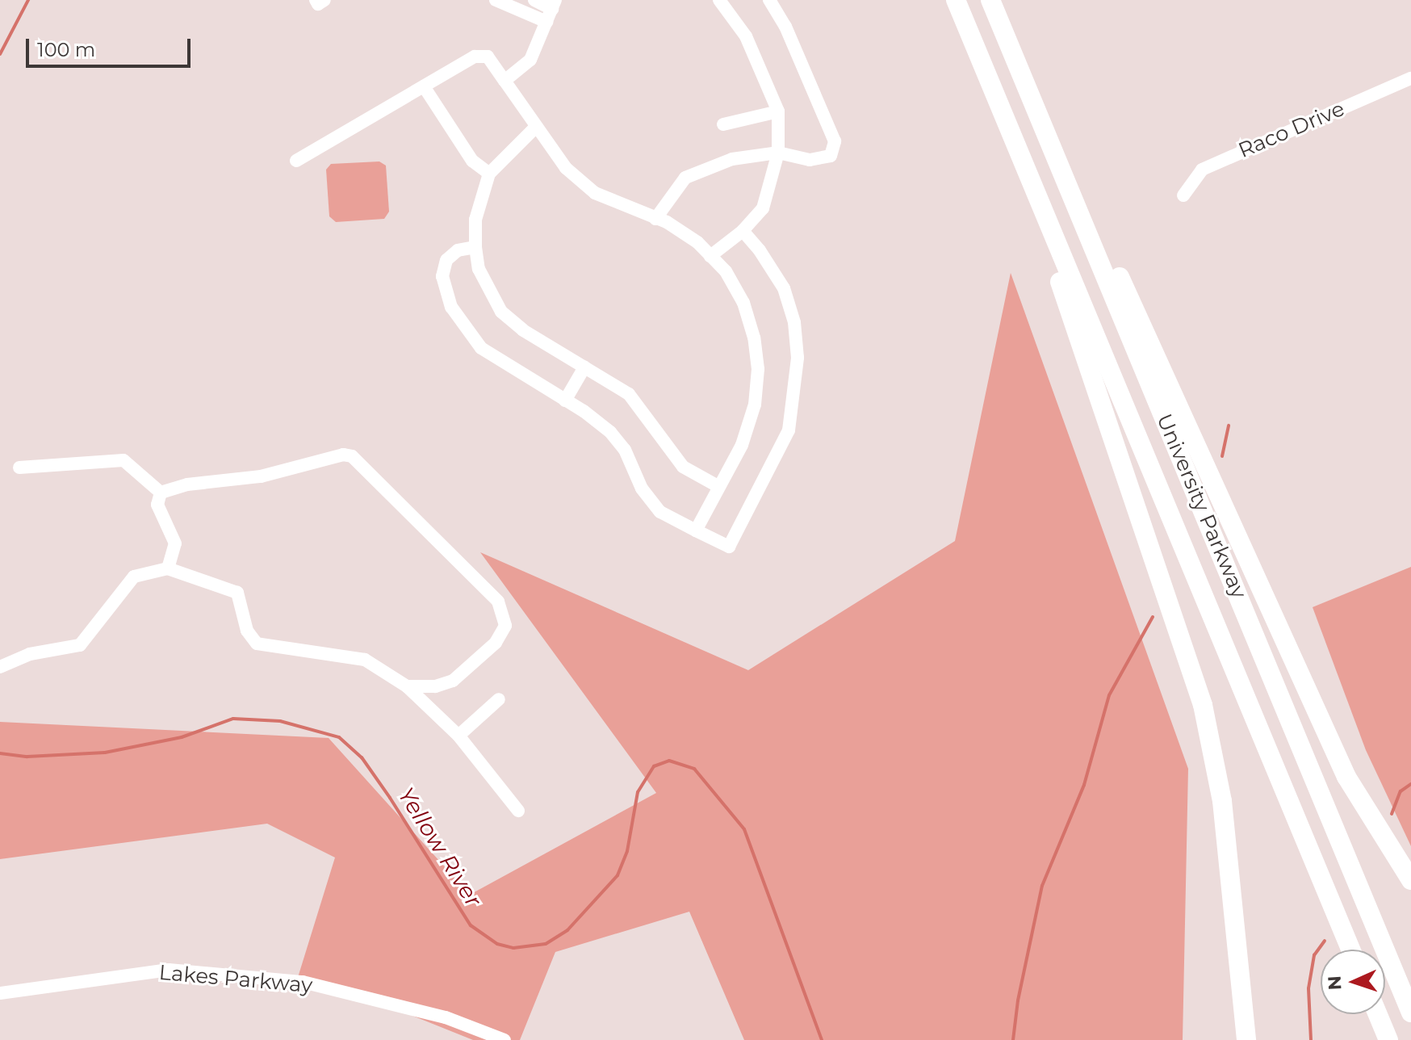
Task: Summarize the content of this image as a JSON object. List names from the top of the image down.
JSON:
{
  "streets": {
    "highway": ["University Parkway"],
    "street": ["Raco Drive", "Lakes Parkway"]
  },
  "water": ["Yellow River"],
  "scale_bar": "100 m",
  "north": "left"
}
